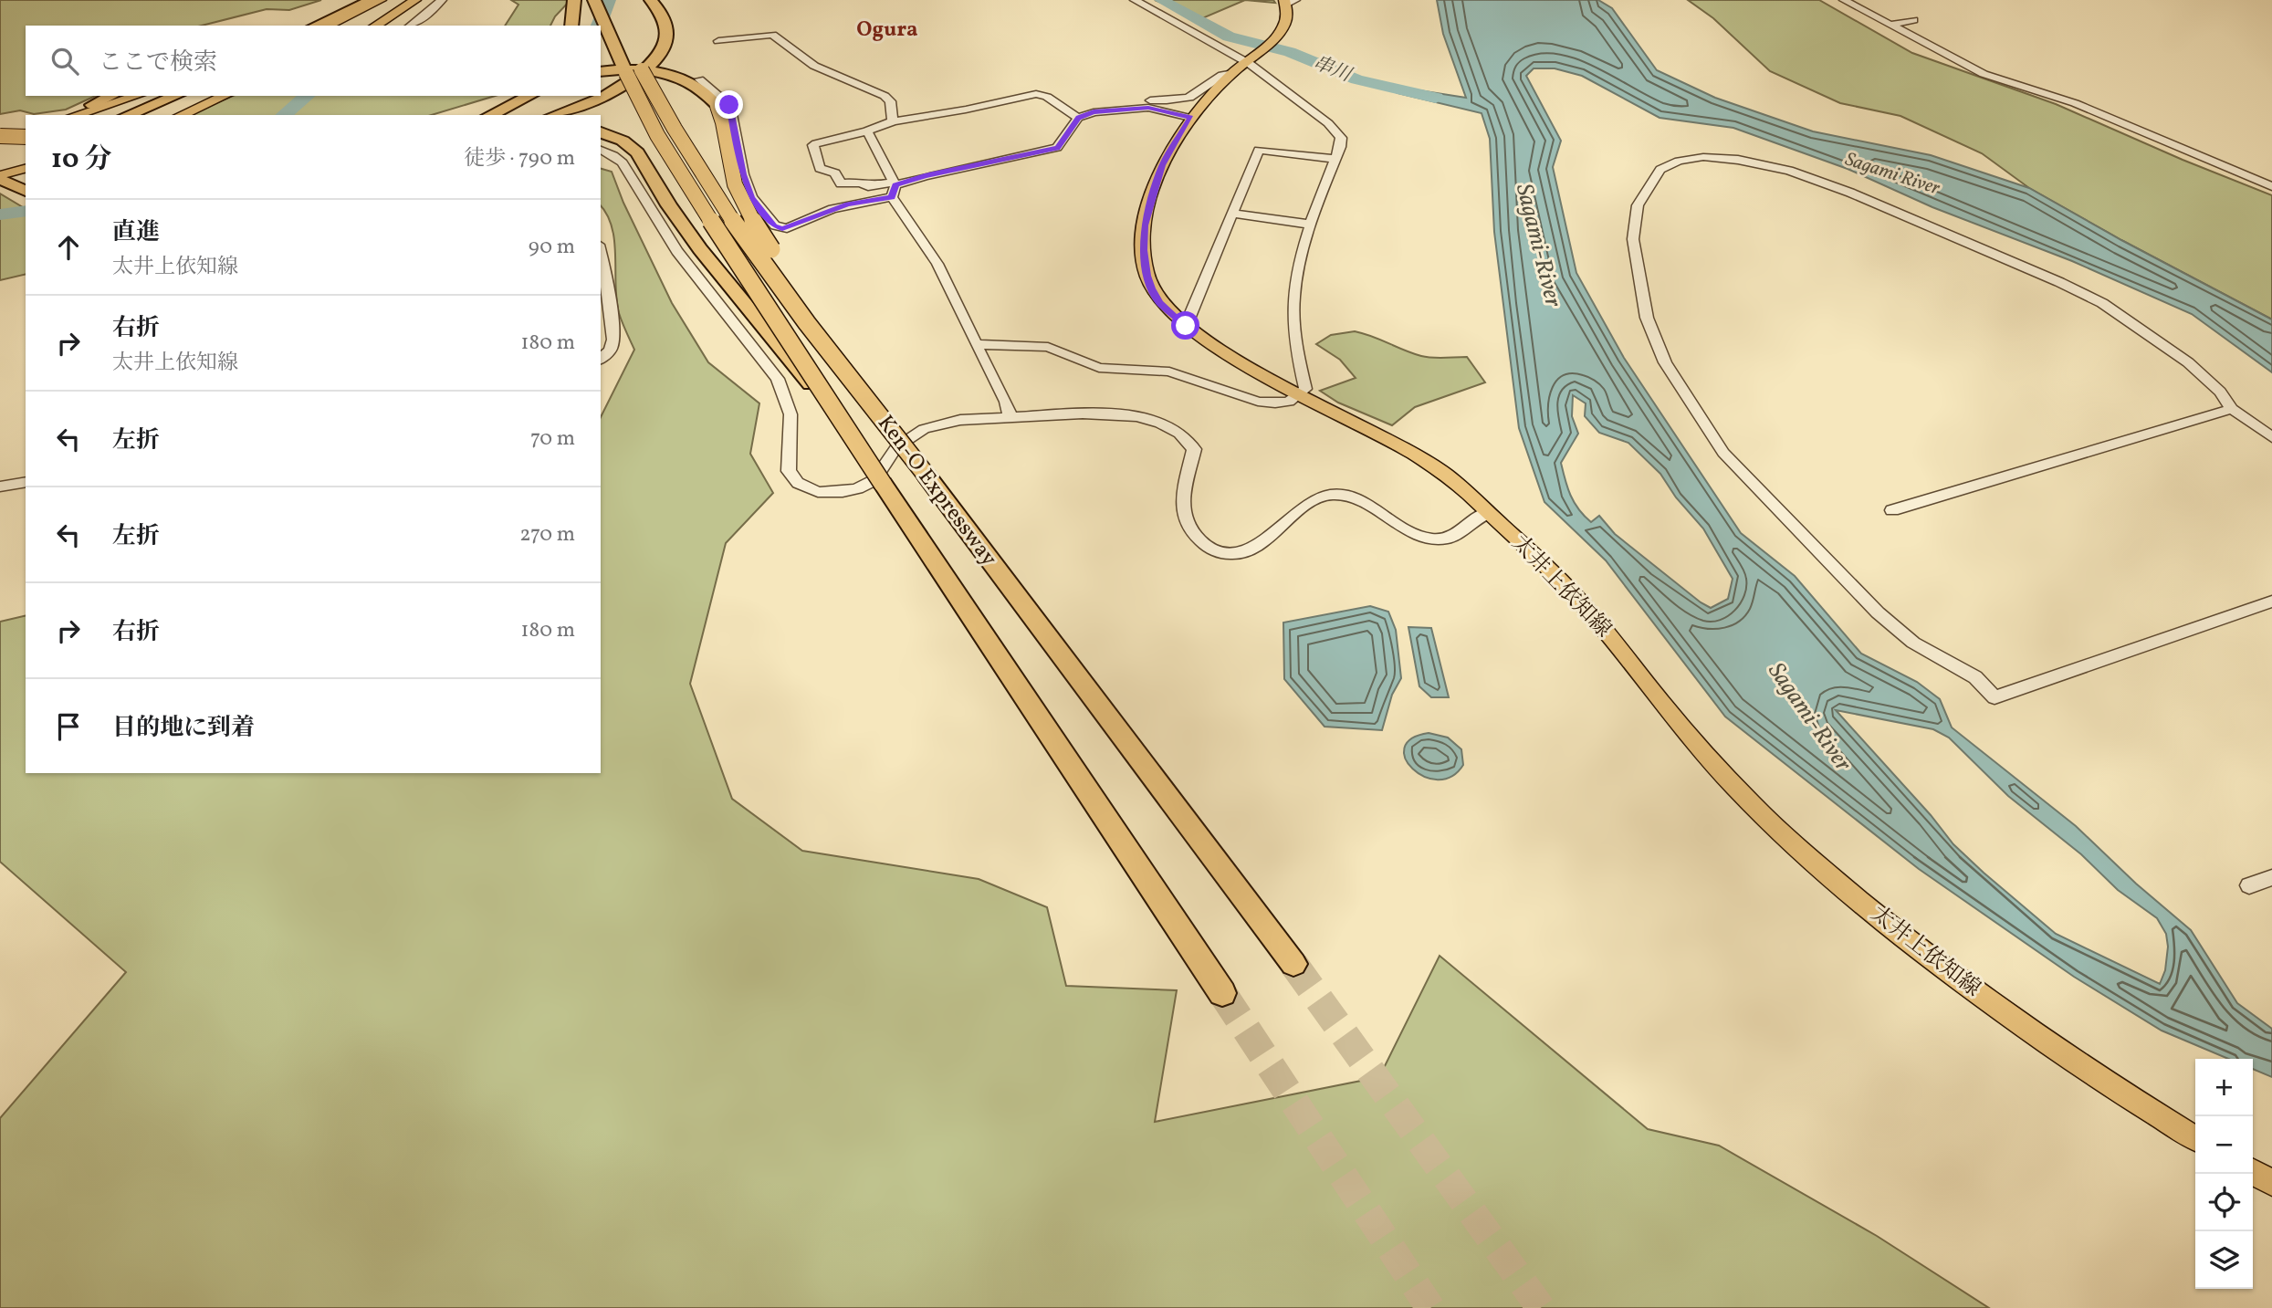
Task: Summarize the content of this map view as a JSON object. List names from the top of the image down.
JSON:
{
  "streets": {
    "highway": ["Ken-O Expressway"],
    "main road": ["太井上依知線"]
  },
  "districts": ["Ogura"],
  "water": ["串川", "Sagami River", "Sagami-River"],
  "page": {
    "search": "ここで検索",
    "heading": ["10 分", "徒歩 · 790 m"],
    "list": [
      ["直進", "太井上依知線", "90 m"],
      ["右折", "太井上依知線", "180 m"],
      ["左折", "70 m"],
      ["左折", "270 m"],
      ["右折", "180 m"],
      "目的地に到着"
    ],
    "map_buttons": ["+", "−"]
  }
}
